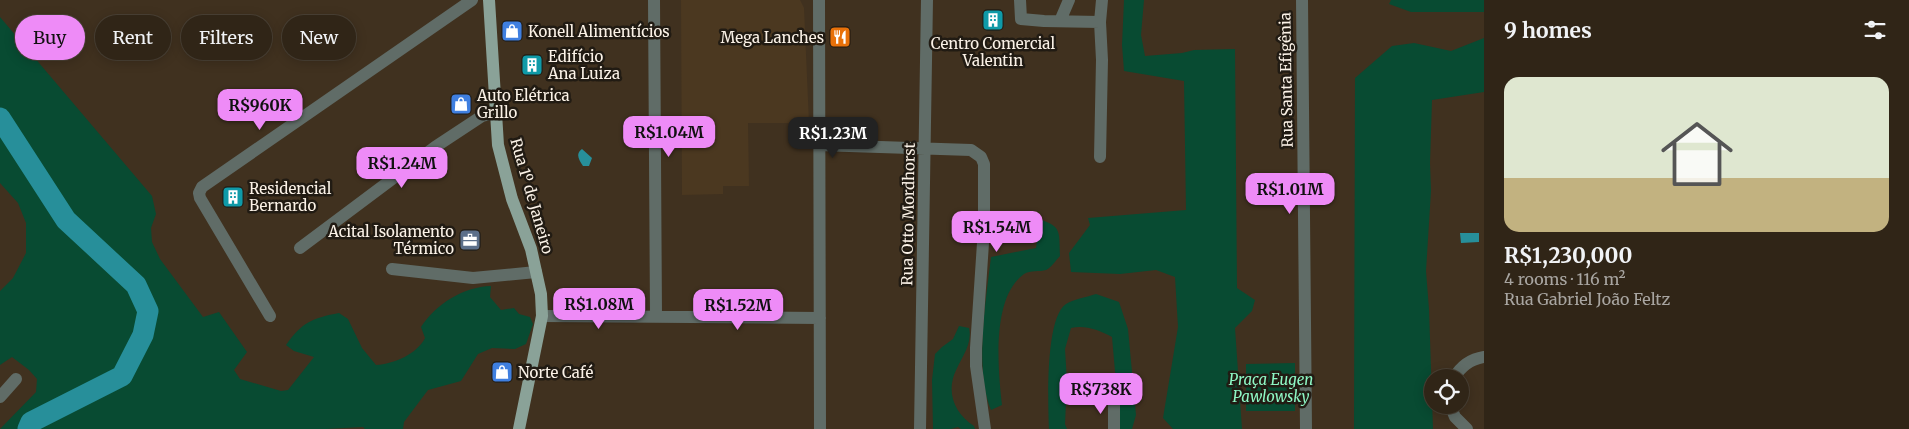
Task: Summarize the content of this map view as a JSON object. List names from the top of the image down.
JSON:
{
  "streets": {
    "main road": ["Rua 1º de Janeiro"],
    "street": ["Rua Santa Efigênia", "Rua Otto Mordhorst"]
  },
  "parks": ["Praça Eugen Pawlowsky"],
  "places": {
    "building": ["Centro Comercial Valentin", "Edifício Ana Luiza", "Residencial Bernardo"],
    "shop": ["Konell Alimentícios", "Auto Elétrica Grillo", "Norte Café"],
    "restaurant": ["Mega Lanches"],
    "office": ["Acital Isolamento Térmico"]
  },
  "page": {
    "heading": "9 homes",
    "chip": [
      "Buy",
      "Rent",
      "Filters",
      "New"
    ],
    "list": [
      {
        "name": "R$1,230,000",
        "note": "4 rooms · 116 m² · Rua Gabriel João Feltz"
      }
    ],
    "price": [
      "R$960K",
      "R$1.04M",
      "R$1.23M",
      "R$1.24M",
      "R$1.01M",
      "R$1.54M",
      "R$1.08M",
      "R$1.52M",
      "R$738K"
    ]
  }
}
